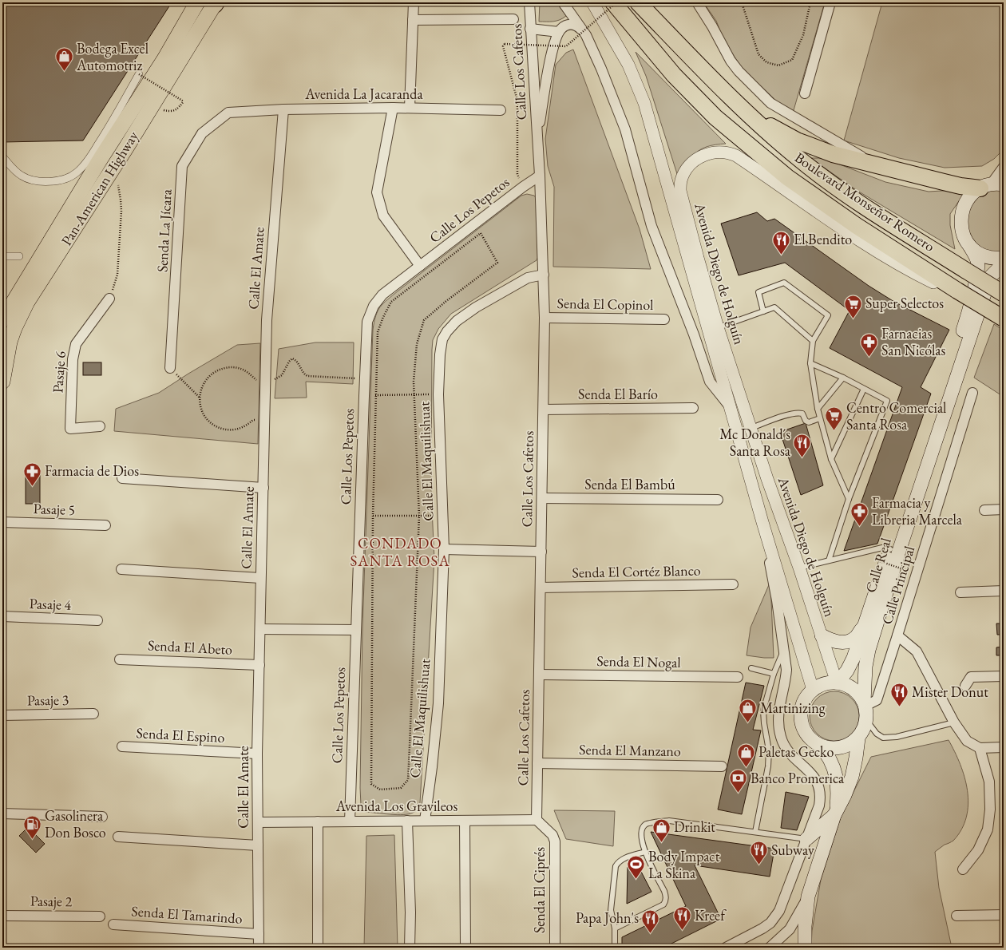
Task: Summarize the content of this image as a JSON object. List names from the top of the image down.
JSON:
{
  "streets": {
    "highway": ["Boulevard Monseñor Romero"],
    "main road": ["Pan-American Highway", "Calle Real"],
    "street": [
      "Calle Los Cafetos",
      "Avenida La Jacaranda",
      "Calle Los Pepetos",
      "Senda La Jícara",
      "Calle El Amate",
      "Avenida Diego de Holguín",
      "Senda El Copinol",
      "Pasaje 6",
      "Senda El Barío",
      "Calle El Maquilishuat",
      "Senda El Bambú",
      "Pasaje 5",
      "Senda El Cortéz Blanco",
      "Calle Principal",
      "Pasaje 4",
      "Senda El Abeto",
      "Senda El Nogal",
      "Pasaje 3",
      "Senda El Espino",
      "Senda El Manzano",
      "Avenida Los Gravileos",
      "Senda El Ciprés",
      "Pasaje 2",
      "Senda El Tamarindo"
    ]
  },
  "crossings": [
    ["Calle Los Cafetos", "Calle Los Pepetos"],
    ["Calle Los Cafetos", "Senda El Copinol"],
    ["Calle Los Cafetos", "Senda El Barío"],
    ["Calle Los Cafetos", "Calle El Maquilishuat"],
    ["Calle Los Cafetos", "Senda El Bambú"],
    ["Calle Los Cafetos", "Senda El Cortéz Blanco"],
    ["Calle Los Cafetos", "Senda El Nogal"],
    ["Calle Los Cafetos", "Senda El Manzano"],
    ["Calle Los Cafetos", "Avenida Los Gravileos"],
    ["Calle Los Cafetos", "Senda El Ciprés"],
    ["Avenida La Jacaranda", "Senda La Jícara"],
    ["Avenida La Jacaranda", "Calle El Amate"],
    ["Boulevard Monseñor Romero", "Avenida Diego de Holguín"],
    ["Calle Los Pepetos", "Avenida Los Gravileos"],
    ["Calle El Amate", "Senda El Abeto"],
    ["Calle El Amate", "Senda El Espino"],
    ["Calle El Amate", "Avenida Los Gravileos"],
    ["Calle El Amate", "Senda El Tamarindo"],
    ["Avenida Diego de Holguín", "Calle Real"],
    ["Avenida Diego de Holguín", "Calle Principal"],
    ["Calle El Maquilishuat", "Avenida Los Gravileos"],
    ["Calle Real", "Calle Principal"],
    ["Avenida Los Gravileos", "Senda El Ciprés"]
  ],
  "districts": ["CONDADO SANTA ROSA"],
  "places": {
    "shop": [
      "Bodega Excel Automotriz",
      "Martinizing",
      "Paletas Gecko",
      "Drinkit"
    ],
    "restaurant": [
      "El Bendito",
      "Mc Donald´s Santa Rosa",
      "Mister Donut",
      "Subway",
      "Kreef",
      "Papa John's"
    ],
    "supermarket": ["Super Selectos", "Centro Comercial Santa Rosa"],
    "pharmacy": ["Farnacias San Nicólas", "Farmacia de Dios", "Farmacia y Libreria Marcela"],
    "bank": ["Banco Promerica"],
    "fuel station": ["Gasolinera Don Bosco"],
    "sports": ["Body Impact La Skina"]
  }
}
